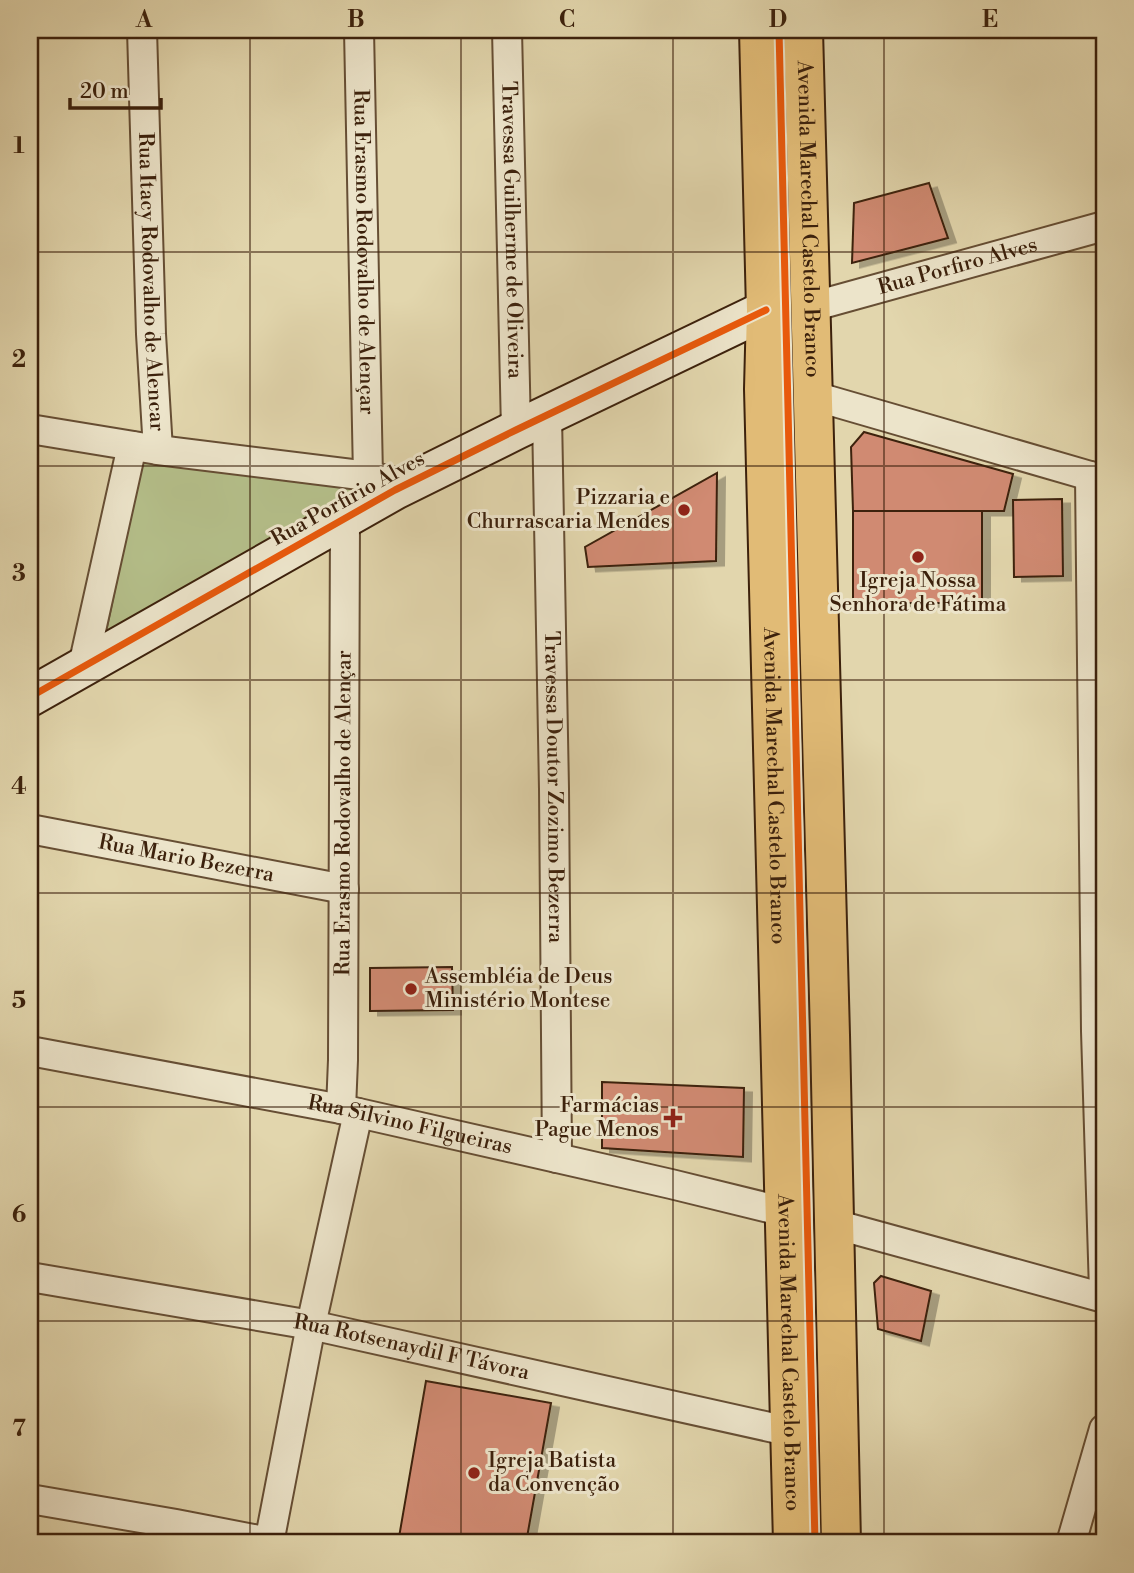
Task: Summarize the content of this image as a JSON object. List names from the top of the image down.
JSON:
{
  "streets": {
    "main road": ["Avenida Marechal Castelo Branco"],
    "street": [
      "Travessa Guilherme de Oliveira",
      "Rua Erasmo Rodovalho de Alençar",
      "Rua Porfiro Alves",
      "Rua Itacy Rodovalho de Alencar",
      "Rua Porfirio Alves",
      "Travessa Doutor Zozimo Bezerra",
      "Rua Mario Bezerra",
      "Rua Silvino Filgueiras",
      "Rua Rotsenaydil F Távora"
    ]
  },
  "crossings": [
    ["Avenida Marechal Castelo Branco", "Rua Porfiro Alves"],
    ["Avenida Marechal Castelo Branco", "Rua Porfirio Alves"],
    ["Avenida Marechal Castelo Branco", "Rua Silvino Filgueiras"],
    ["Avenida Marechal Castelo Branco", "Rua Rotsenaydil F Távora"],
    ["Travessa Guilherme de Oliveira", "Rua Porfirio Alves"],
    ["Travessa Guilherme de Oliveira", "Travessa Doutor Zozimo Bezerra"],
    ["Rua Erasmo Rodovalho de Alençar", "Rua Porfirio Alves"],
    ["Rua Erasmo Rodovalho de Alençar", "Rua Mario Bezerra"],
    ["Rua Erasmo Rodovalho de Alençar", "Rua Silvino Filgueiras"],
    ["Rua Erasmo Rodovalho de Alençar", "Rua Rotsenaydil F Távora"],
    ["Rua Itacy Rodovalho de Alencar", "Rua Porfirio Alves"],
    ["Rua Porfirio Alves", "Travessa Doutor Zozimo Bezerra"],
    ["Travessa Doutor Zozimo Bezerra", "Rua Silvino Filgueiras"]
  ],
  "places": {
    "other": [
      "Pizzaria e Churrascaria Mendes",
      "Igreja Nossa Senhora de Fátima",
      "Assembléia de Deus Ministério Montese",
      "Igreja Batista da Convenção"
    ],
    "health": ["Farmácias Pague Menos"]
  },
  "scale_bar": "20 m",
  "grid": {
    "columns": [
      "A",
      "B",
      "C",
      "D",
      "E"
    ],
    "rows": [
      "1",
      "2",
      "3",
      "4",
      "5",
      "6",
      "7"
    ]
  }
}
